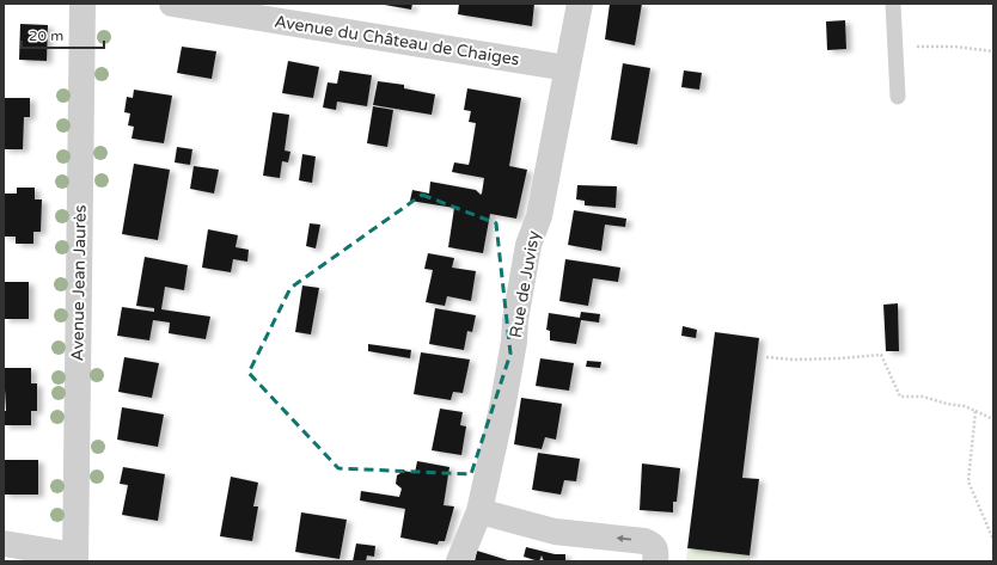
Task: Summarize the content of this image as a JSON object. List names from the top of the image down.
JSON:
{
  "streets": {
    "street": ["Avenue du Château de Chaiges", "Avenue Jean Jaurès", "Rue de Juvisy"]
  },
  "crossings": [
    ["Avenue du Château de Chaiges", "Rue de Juvisy"]
  ],
  "scale_bar": "20 m"
}
